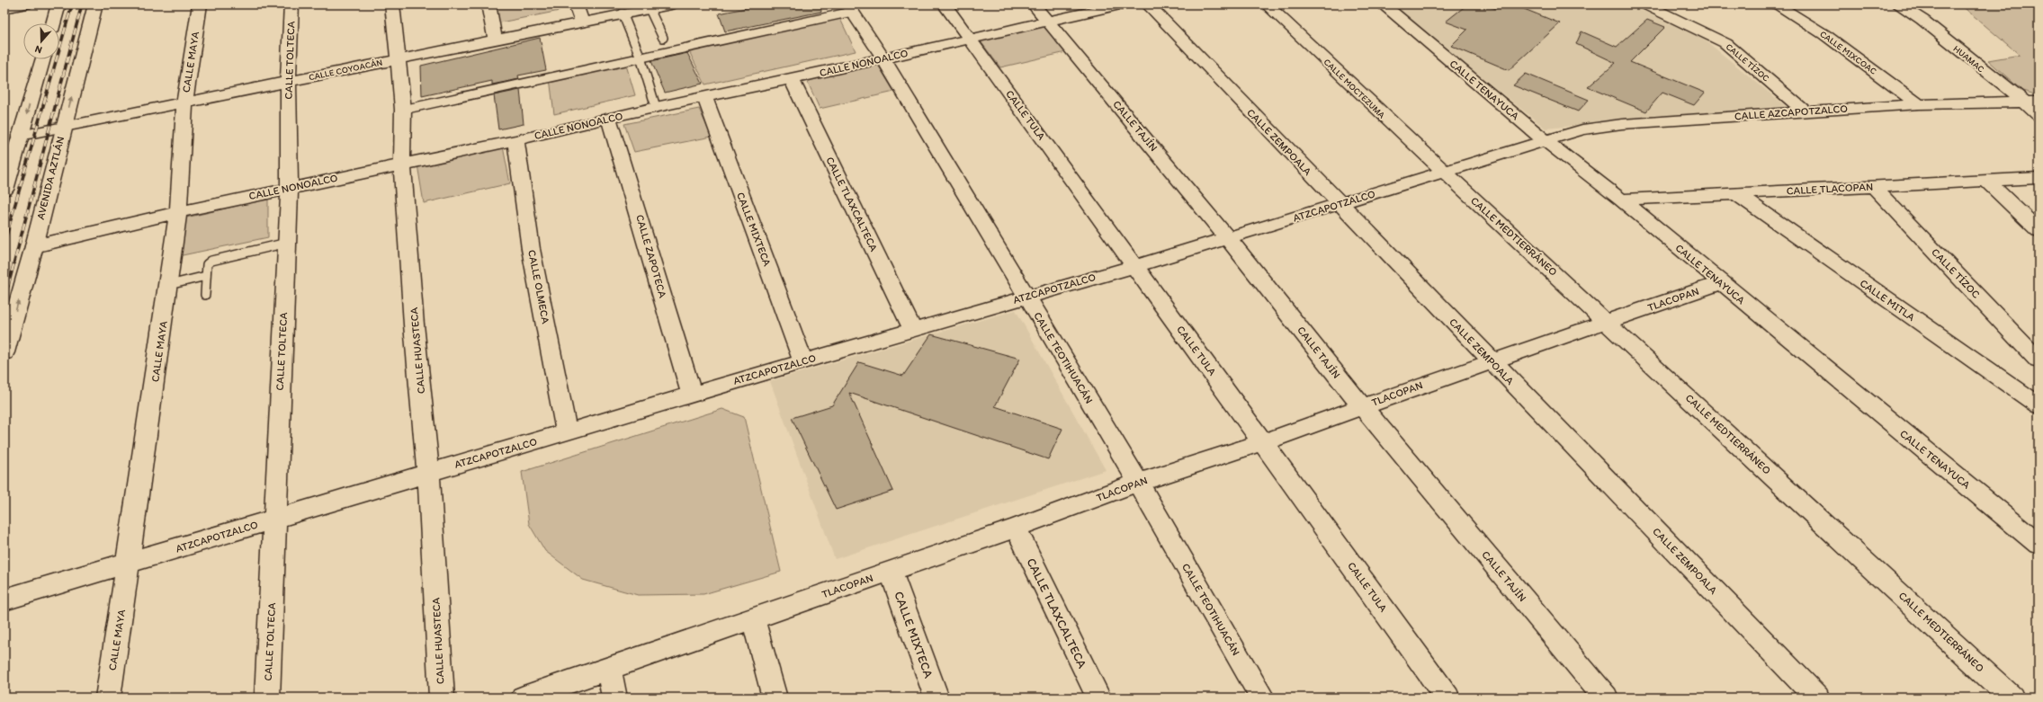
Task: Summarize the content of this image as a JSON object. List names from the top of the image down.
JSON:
{
  "streets": {
    "street": [
      "CALLE MIXCOAC",
      "HUAMAC",
      "CALLE TOLTECA",
      "CALLE MAYA",
      "CALLE TÍZOC",
      "CALLE NONOALCO",
      "CALLE COYOACÁN",
      "CALLE MOCTEZUMA",
      "CALLE TENAYUCA",
      "CALLE AZCAPOTZALCO",
      "CALLE TULA",
      "CALLE TAJÍN",
      "CALLE ZEMPOALA",
      "AVENIDA AZTLÁN",
      "CALLE TLACOPAN",
      "CALLE TLAXCALTECA",
      "ATZCAPOTZALCO",
      "CALLE MIXTECA",
      "CALLE MEDTIERRÁNEO",
      "CALLE ZAPOTECA",
      "CALLE OLMECA",
      "TLACOPAN",
      "CALLE MITLA",
      "CALLE HUASTECA",
      "CALLE TEOTIHUACÁN"
    ]
  },
  "crossings": [
    ["CALLE MIXCOAC", "CALLE AZCAPOTZALCO"],
    ["HUAMAC", "CALLE AZCAPOTZALCO"],
    ["CALLE TOLTECA", "CALLE NONOALCO"],
    ["CALLE TOLTECA", "CALLE COYOACÁN"],
    ["CALLE TOLTECA", "ATZCAPOTZALCO"],
    ["CALLE MAYA", "CALLE NONOALCO"],
    ["CALLE MAYA", "CALLE COYOACÁN"],
    ["CALLE MAYA", "ATZCAPOTZALCO"],
    ["CALLE TÍZOC", "CALLE AZCAPOTZALCO"],
    ["CALLE TÍZOC", "CALLE TLACOPAN"],
    ["CALLE NONOALCO", "CALLE TULA"],
    ["CALLE NONOALCO", "CALLE TAJÍN"],
    ["CALLE NONOALCO", "AVENIDA AZTLÁN"],
    ["CALLE NONOALCO", "CALLE TLAXCALTECA"],
    ["CALLE NONOALCO", "CALLE MIXTECA"],
    ["CALLE NONOALCO", "CALLE ZAPOTECA"],
    ["CALLE NONOALCO", "CALLE OLMECA"],
    ["CALLE NONOALCO", "CALLE HUASTECA"],
    ["CALLE NONOALCO", "CALLE TEOTIHUACÁN"],
    ["CALLE COYOACÁN", "AVENIDA AZTLÁN"],
    ["CALLE COYOACÁN", "CALLE HUASTECA"],
    ["CALLE MOCTEZUMA", "ATZCAPOTZALCO"],
    ["CALLE MOCTEZUMA", "CALLE MEDTIERRÁNEO"],
    ["CALLE TENAYUCA", "CALLE AZCAPOTZALCO"],
    ["CALLE TENAYUCA", "CALLE TLACOPAN"],
    ["CALLE TENAYUCA", "ATZCAPOTZALCO"],
    ["CALLE TENAYUCA", "TLACOPAN"],
    ["CALLE AZCAPOTZALCO", "ATZCAPOTZALCO"],
    ["CALLE TULA", "ATZCAPOTZALCO"],
    ["CALLE TULA", "TLACOPAN"],
    ["CALLE TAJÍN", "ATZCAPOTZALCO"],
    ["CALLE TAJÍN", "TLACOPAN"],
    ["CALLE ZEMPOALA", "ATZCAPOTZALCO"],
    ["CALLE ZEMPOALA", "TLACOPAN"],
    ["CALLE TLACOPAN", "CALLE MITLA"],
    ["CALLE TLAXCALTECA", "ATZCAPOTZALCO"],
    ["CALLE TLAXCALTECA", "TLACOPAN"],
    ["ATZCAPOTZALCO", "CALLE MIXTECA"],
    ["ATZCAPOTZALCO", "CALLE MEDTIERRÁNEO"],
    ["ATZCAPOTZALCO", "CALLE ZAPOTECA"],
    ["ATZCAPOTZALCO", "CALLE OLMECA"],
    ["ATZCAPOTZALCO", "CALLE HUASTECA"],
    ["ATZCAPOTZALCO", "CALLE TEOTIHUACÁN"],
    ["CALLE MIXTECA", "TLACOPAN"],
    ["CALLE MEDTIERRÁNEO", "TLACOPAN"],
    ["TLACOPAN", "CALLE TEOTIHUACÁN"]
  ],
  "north": "bottom"
}
